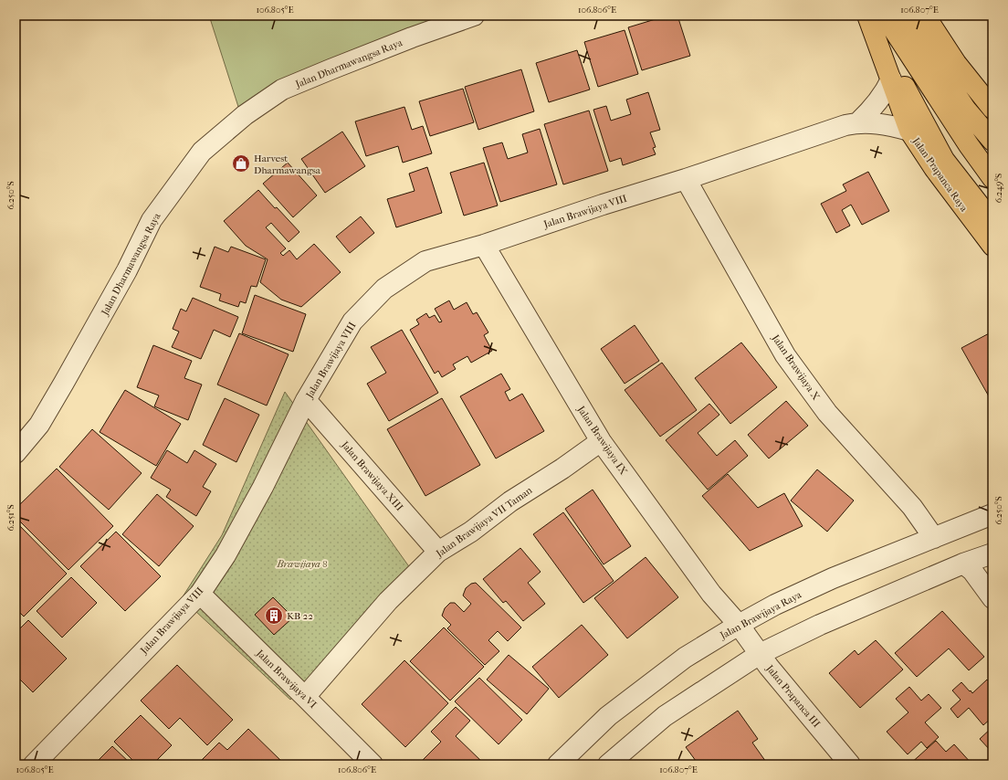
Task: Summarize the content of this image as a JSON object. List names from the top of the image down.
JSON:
{
  "streets": {
    "main road": ["Jalan Prapanca Raya"],
    "street": [
      "Jalan Dharmawangsa Raya",
      "Jalan Brawijaya VIII",
      "Jalan Brawijaya X",
      "Jalan Brawijaya IX",
      "Jalan Brawijaya XIII",
      "Jalan Brawijaya VII Taman",
      "Jalan Brawijaya Raya",
      "Jalan Brawijaya VI",
      "Jalan Prapanca III"
    ]
  },
  "crossings": [
    ["Jalan Prapanca Raya", "Jalan Brawijaya VIII"],
    ["Jalan Brawijaya VIII", "Jalan Brawijaya X"],
    ["Jalan Brawijaya VIII", "Jalan Brawijaya IX"],
    ["Jalan Brawijaya VIII", "Jalan Brawijaya XIII"],
    ["Jalan Brawijaya VIII", "Jalan Brawijaya VI"],
    ["Jalan Brawijaya X", "Jalan Brawijaya Raya"],
    ["Jalan Brawijaya IX", "Jalan Brawijaya VII Taman"],
    ["Jalan Brawijaya IX", "Jalan Brawijaya Raya"],
    ["Jalan Brawijaya IX", "Jalan Prapanca III"],
    ["Jalan Brawijaya XIII", "Jalan Brawijaya VII Taman"],
    ["Jalan Brawijaya VII Taman", "Jalan Brawijaya VI"],
    ["Jalan Brawijaya Raya", "Jalan Prapanca III"]
  ],
  "parks": ["Brawijaya 8"],
  "places": {
    "shop": ["Harvest Dharmawangsa"],
    "building": ["KB 22"]
  },
  "coordinates": [
    "106.805°E",
    "106.806°E",
    "106.807°E",
    "6.249°S",
    "6.250°S",
    "6.251°S"
  ]
}
